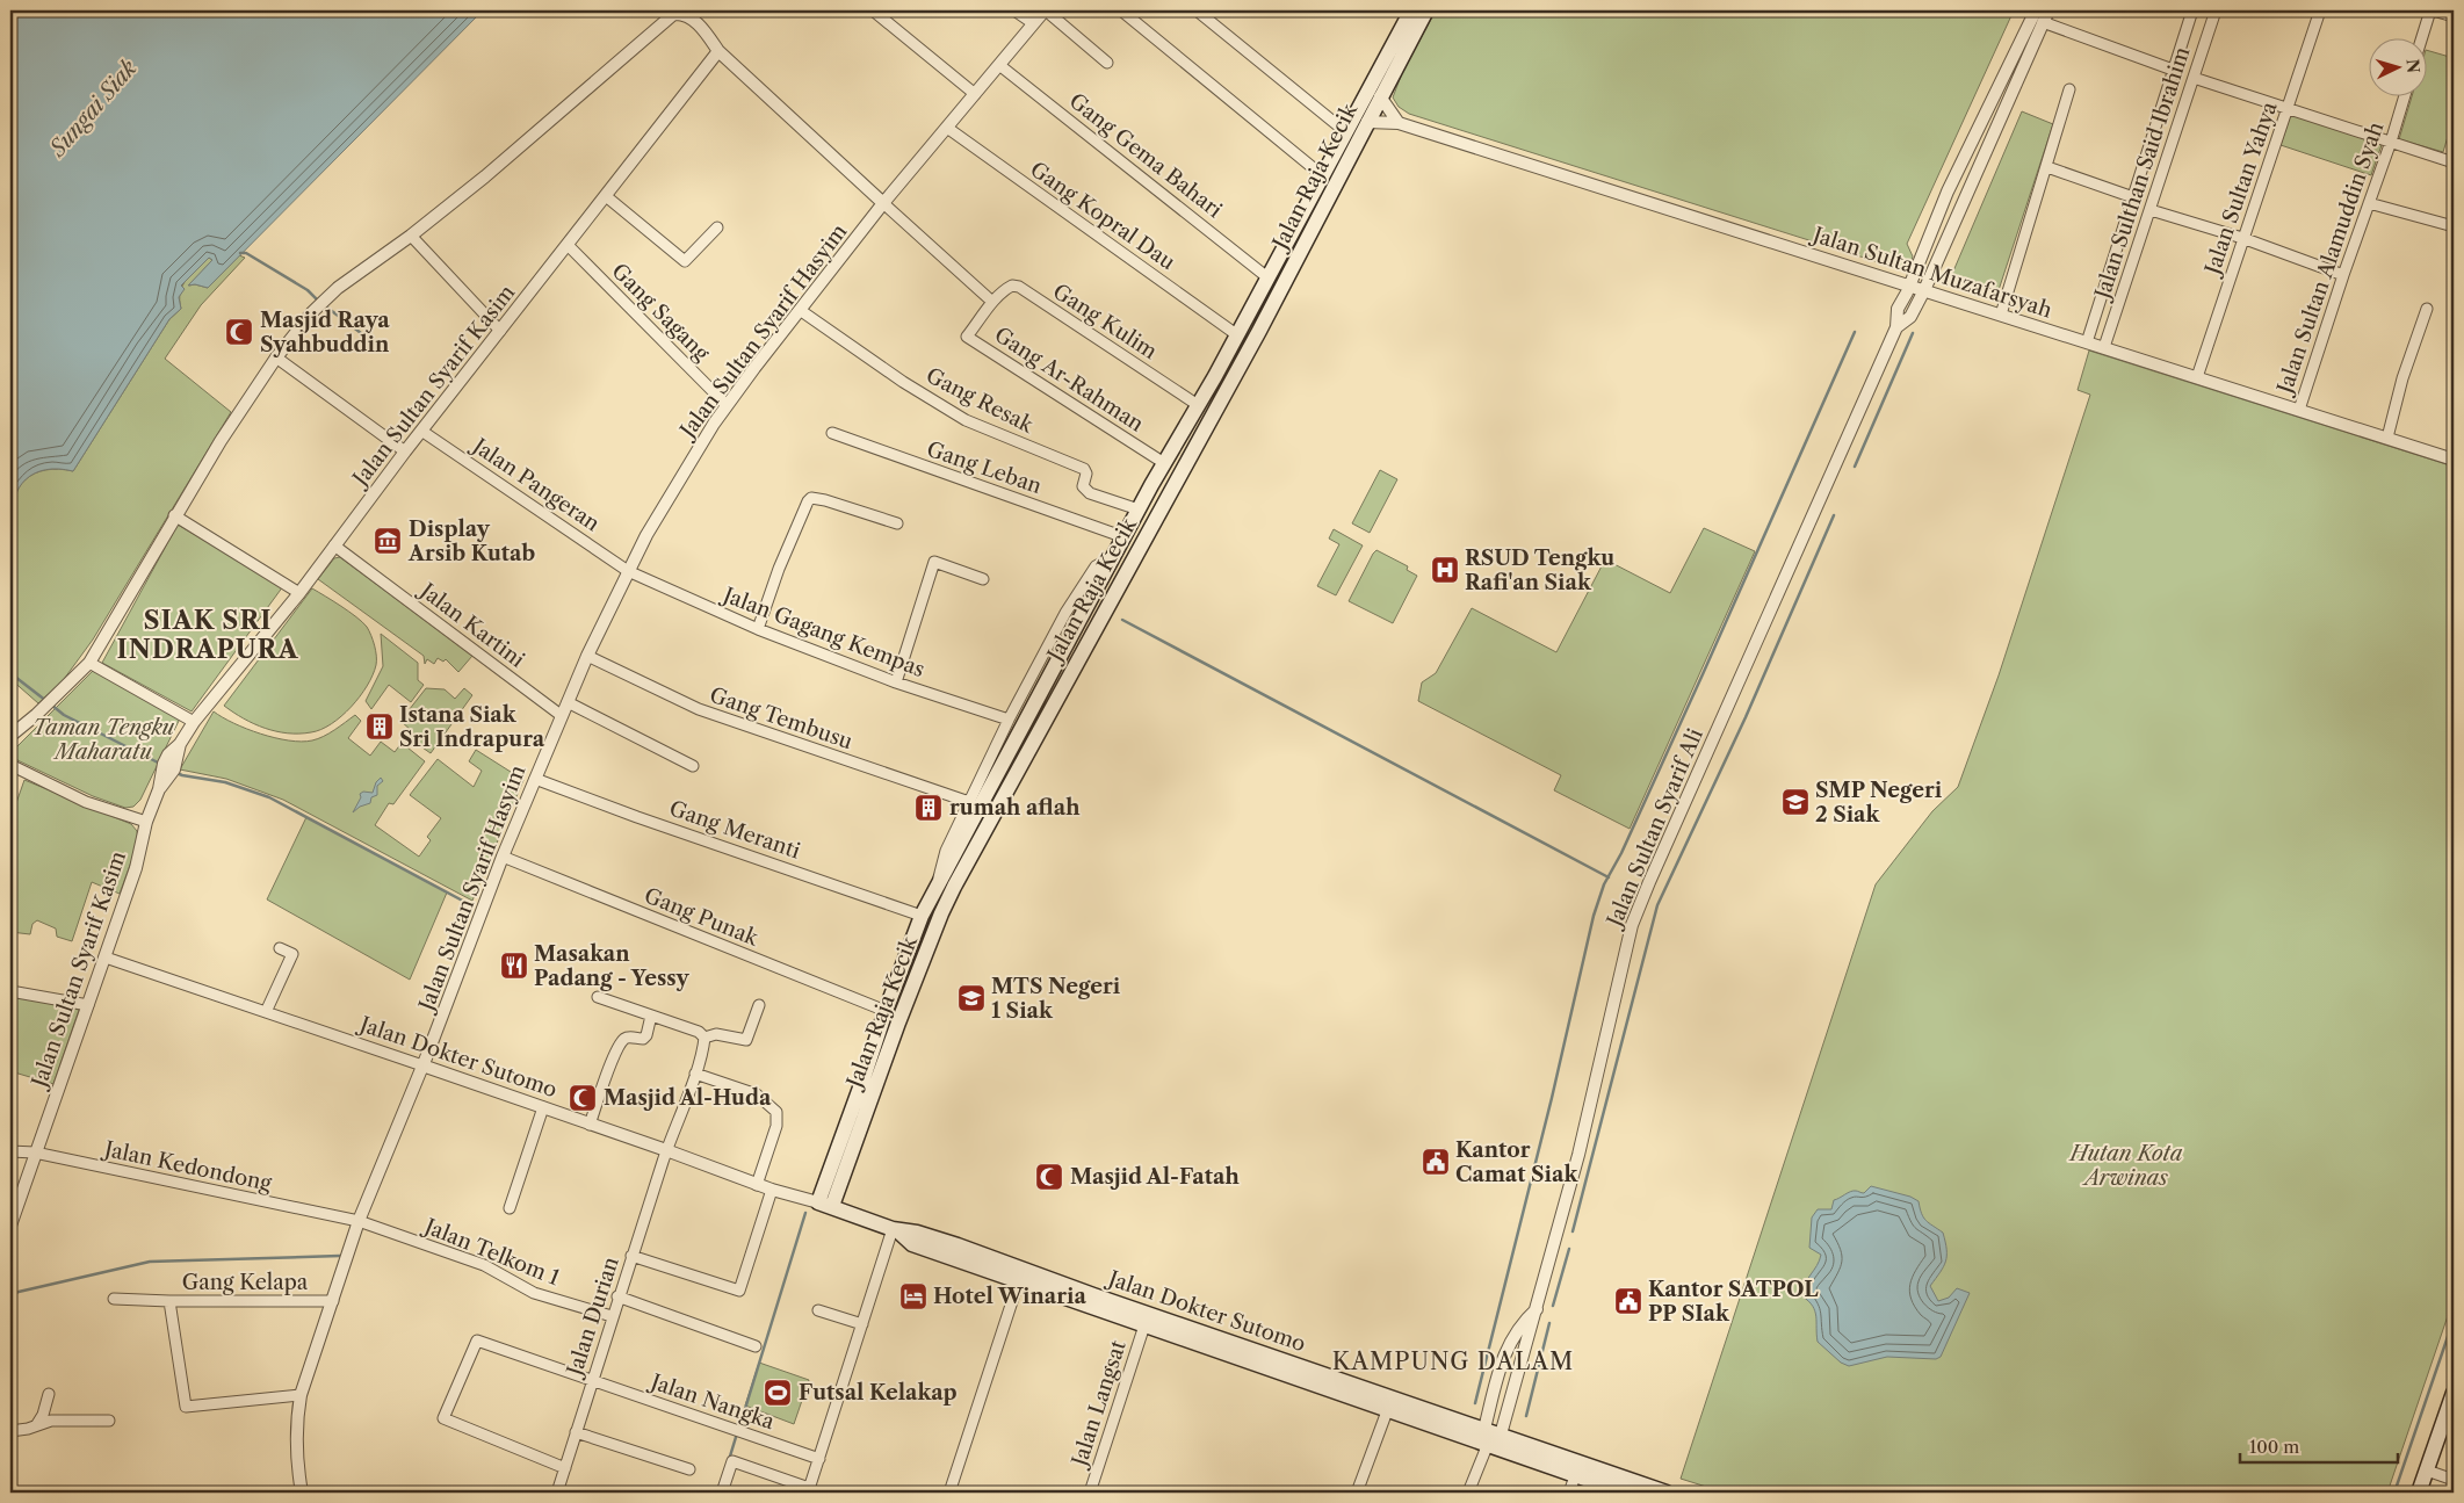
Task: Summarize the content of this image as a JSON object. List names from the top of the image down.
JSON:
{
  "streets": {
    "main road": ["Jalan Raja Kecik", "Jalan Dokter Sutomo"],
    "street": [
      "Gang Gema Bahari",
      "Jalan Sulthan Said Ibrahim",
      "Jalan Sultan Yahya",
      "Gang Kopral Dau",
      "Jalan Sultan Alamuddin Syah",
      "Jalan Sultan Muzafarsyah",
      "Gang Sagang",
      "Gang Kulim",
      "Jalan Sultan Syarif Hasyim",
      "Gang Ar-Rahman",
      "Jalan Sultan Syarif Kasim",
      "Gang Resak",
      "Gang Leban",
      "Jalan Pangeran",
      "Jalan Kartini",
      "Jalan Gagang Kempas",
      "Gang Tembusu",
      "Jalan Sultan Syarif Ali",
      "Gang Meranti",
      "Gang Punak",
      "Jalan Kedondong",
      "Jalan Telkom 1",
      "Gang Kelapa",
      "Jalan Durian",
      "Jalan Nangka",
      "Jalan Langsat"
    ]
  },
  "crossings": [
    ["Gang Gema Bahari", "Jalan Raja Kecik"],
    ["Gang Gema Bahari", "Jalan Sultan Syarif Hasyim"],
    ["Jalan Sulthan Said Ibrahim", "Jalan Sultan Muzafarsyah"],
    ["Jalan Raja Kecik", "Gang Kopral Dau"],
    ["Jalan Raja Kecik", "Jalan Sultan Muzafarsyah"],
    ["Jalan Raja Kecik", "Gang Kulim"],
    ["Jalan Raja Kecik", "Gang Ar-Rahman"],
    ["Jalan Raja Kecik", "Gang Resak"],
    ["Jalan Raja Kecik", "Gang Leban"],
    ["Jalan Raja Kecik", "Gang Meranti"],
    ["Jalan Raja Kecik", "Gang Punak"],
    ["Jalan Raja Kecik", "Jalan Dokter Sutomo"],
    ["Jalan Sultan Yahya", "Jalan Sultan Muzafarsyah"],
    ["Gang Kopral Dau", "Jalan Sultan Syarif Hasyim"],
    ["Jalan Sultan Alamuddin Syah", "Jalan Sultan Muzafarsyah"],
    ["Jalan Sultan Muzafarsyah", "Jalan Sultan Syarif Ali"],
    ["Gang Sagang", "Jalan Sultan Syarif Hasyim"],
    ["Gang Sagang", "Jalan Sultan Syarif Kasim"],
    ["Gang Kulim", "Gang Ar-Rahman"],
    ["Jalan Sultan Syarif Hasyim", "Gang Ar-Rahman"],
    ["Jalan Sultan Syarif Hasyim", "Gang Resak"],
    ["Jalan Sultan Syarif Hasyim", "Jalan Pangeran"],
    ["Jalan Sultan Syarif Hasyim", "Jalan Kartini"],
    ["Jalan Sultan Syarif Hasyim", "Jalan Gagang Kempas"],
    ["Jalan Sultan Syarif Hasyim", "Gang Tembusu"],
    ["Jalan Sultan Syarif Hasyim", "Gang Meranti"],
    ["Jalan Sultan Syarif Hasyim", "Gang Punak"],
    ["Jalan Sultan Syarif Hasyim", "Jalan Dokter Sutomo"],
    ["Jalan Sultan Syarif Hasyim", "Jalan Kedondong"],
    ["Jalan Sultan Syarif Hasyim", "Jalan Telkom 1"],
    ["Jalan Sultan Syarif Hasyim", "Gang Kelapa"],
    ["Jalan Sultan Syarif Kasim", "Jalan Pangeran"],
    ["Jalan Sultan Syarif Kasim", "Jalan Kartini"],
    ["Jalan Sultan Syarif Kasim", "Jalan Dokter Sutomo"],
    ["Jalan Sultan Syarif Kasim", "Jalan Kedondong"],
    ["Jalan Pangeran", "Jalan Gagang Kempas"],
    ["Jalan Sultan Syarif Ali", "Jalan Dokter Sutomo"],
    ["Jalan Dokter Sutomo", "Jalan Durian"],
    ["Jalan Dokter Sutomo", "Jalan Langsat"],
    ["Jalan Kedondong", "Jalan Telkom 1"],
    ["Jalan Telkom 1", "Jalan Durian"],
    ["Jalan Durian", "Jalan Nangka"]
  ],
  "districts": ["SIAK SRI INDRAPURA", "KAMPUNG DALAM"],
  "water": ["Sungai Siak"],
  "parks": ["Taman Tengku Maharatu", "Hutan Kota Arwinas"],
  "places": {
    "mosque": ["Masjid Raya Syahbuddin", "Masjid Al-Huda", "Masjid Al-Fatah"],
    "museum": ["Display Arsib Kutab"],
    "hospital": ["RSUD Tengku Rafi'an Siak"],
    "building": ["Istana Siak Sri Indrapura", "rumah aflah"],
    "school or university": ["SMP Negeri 2 Siak", "MTS Negeri 1 Siak"],
    "restaurant": ["Masakan Padang - Yessy"],
    "public building": ["Kantor Camat Siak", "Kantor SATPOL PP SIak"],
    "hotel": ["Hotel Winaria"],
    "sports": ["Futsal Kelakap"]
  },
  "scale_bar": "100 m",
  "north": "right"
}
